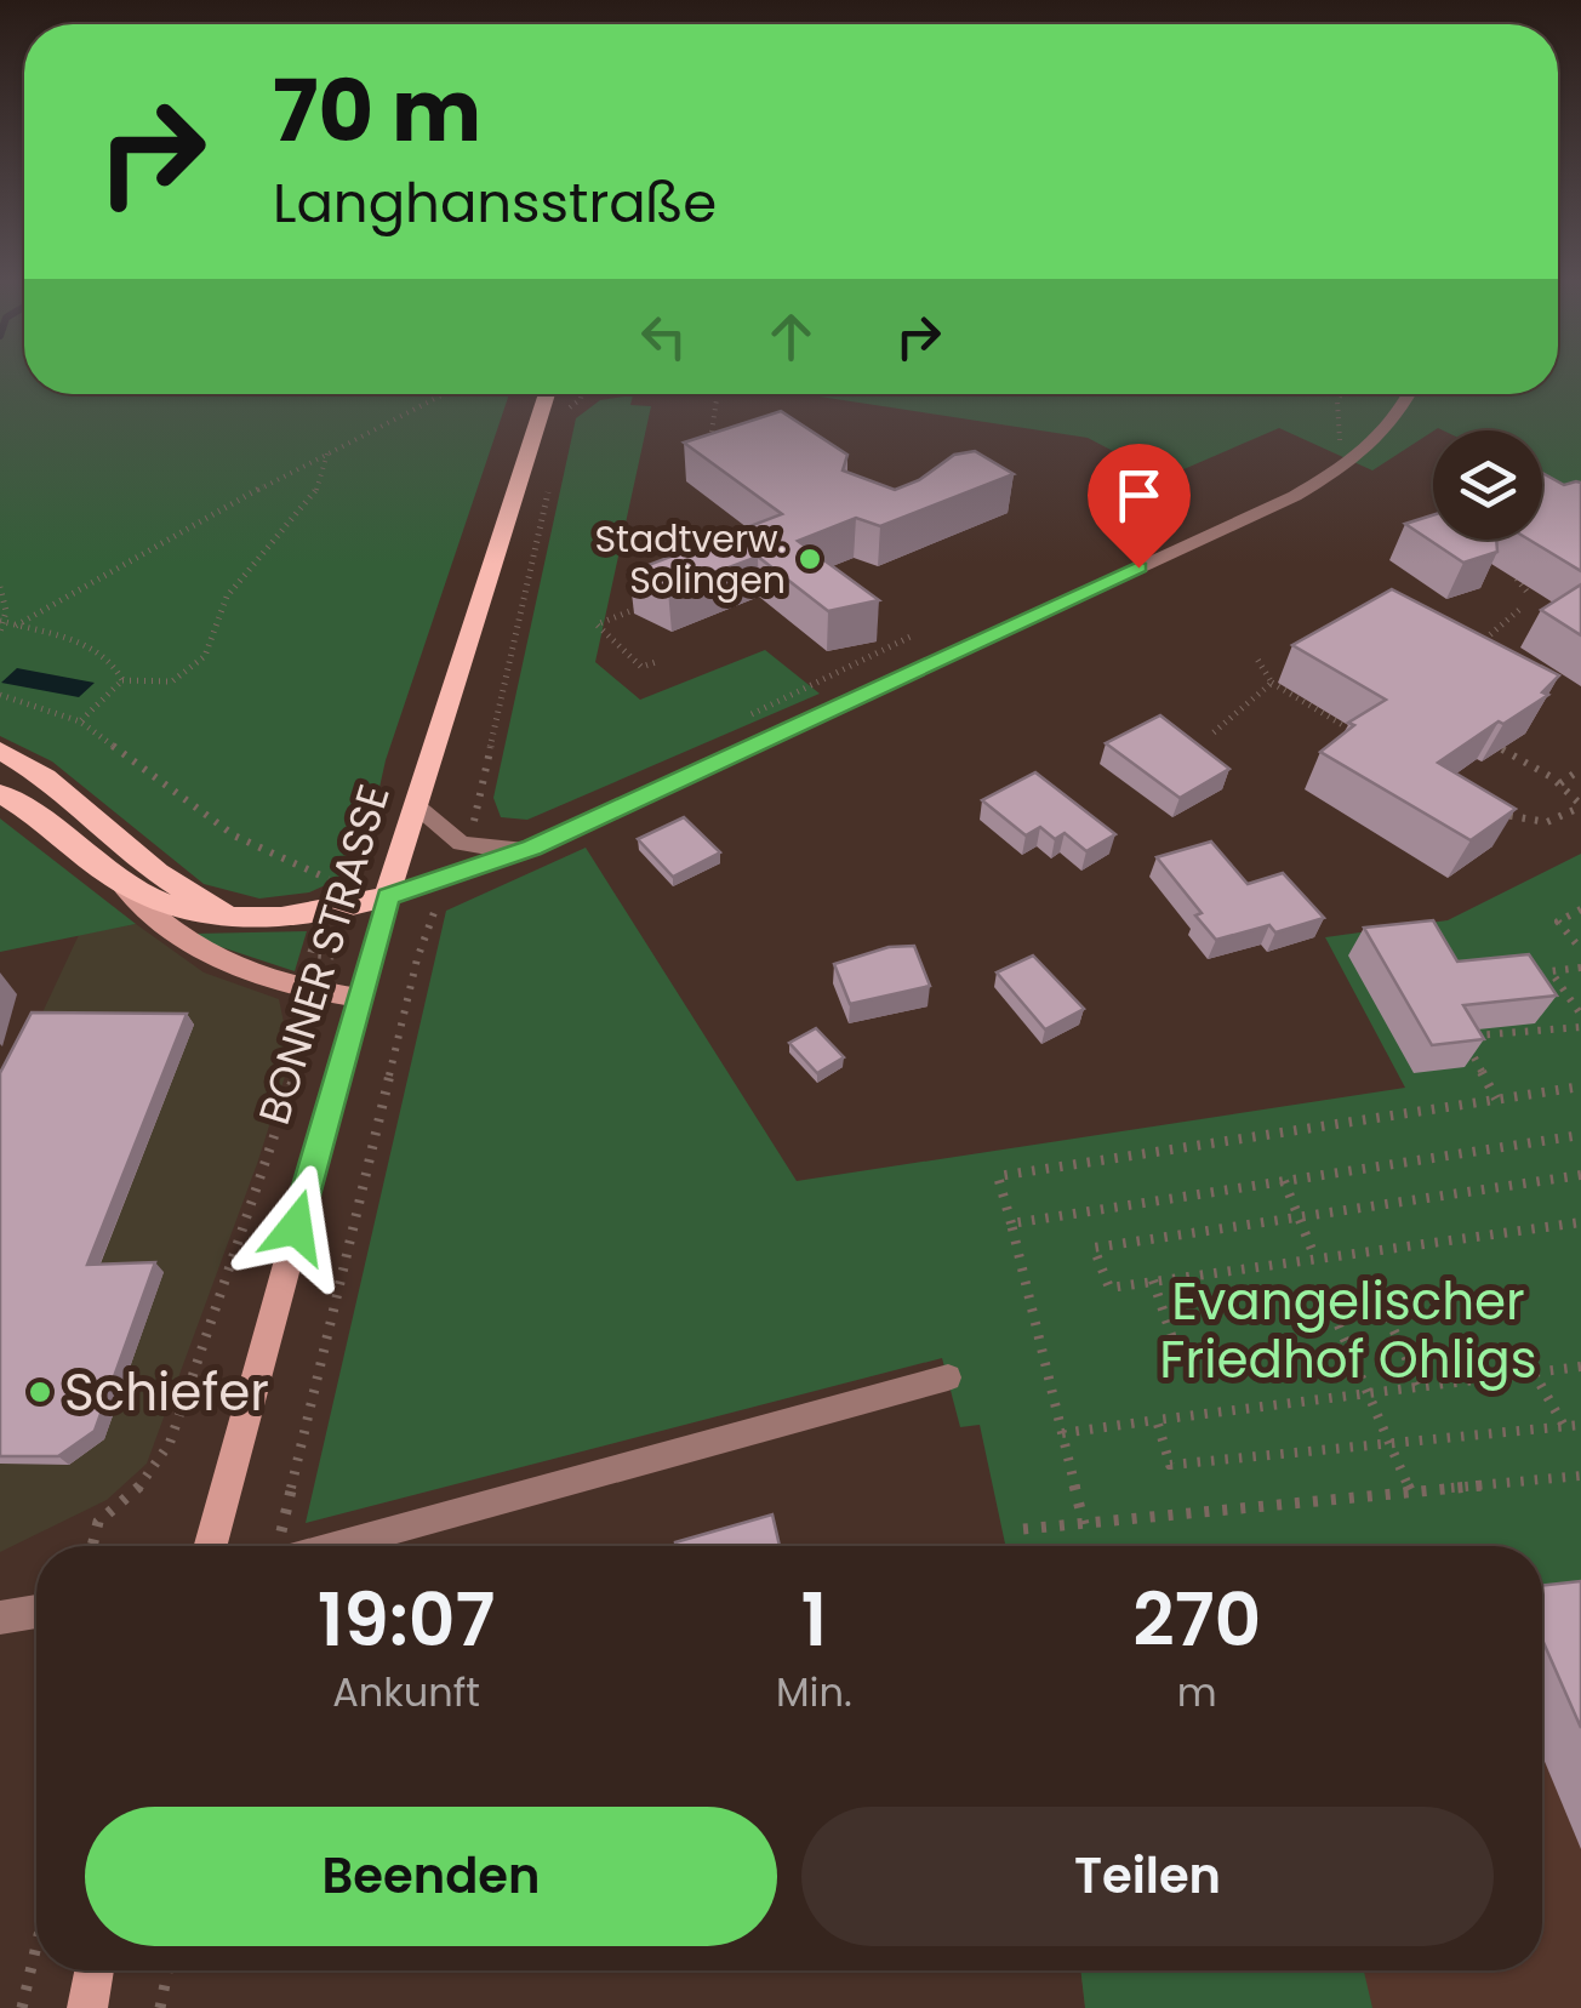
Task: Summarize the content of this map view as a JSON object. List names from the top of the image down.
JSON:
{
  "streets": {
    "main road": ["BONNER STRASSE"]
  },
  "parks": ["Evangelischer Friedhof Ohligs"],
  "places": ["Stadtverw. Solingen", "Schiefer"],
  "page": {
    "turn": ["70 m", "Langhansstraße"],
    "eta": [
      "19:07",
      "Ankunft",
      "1",
      "Min.",
      "270",
      "m"
    ],
    "buttons": ["Beenden", "Teilen"]
  }
}
